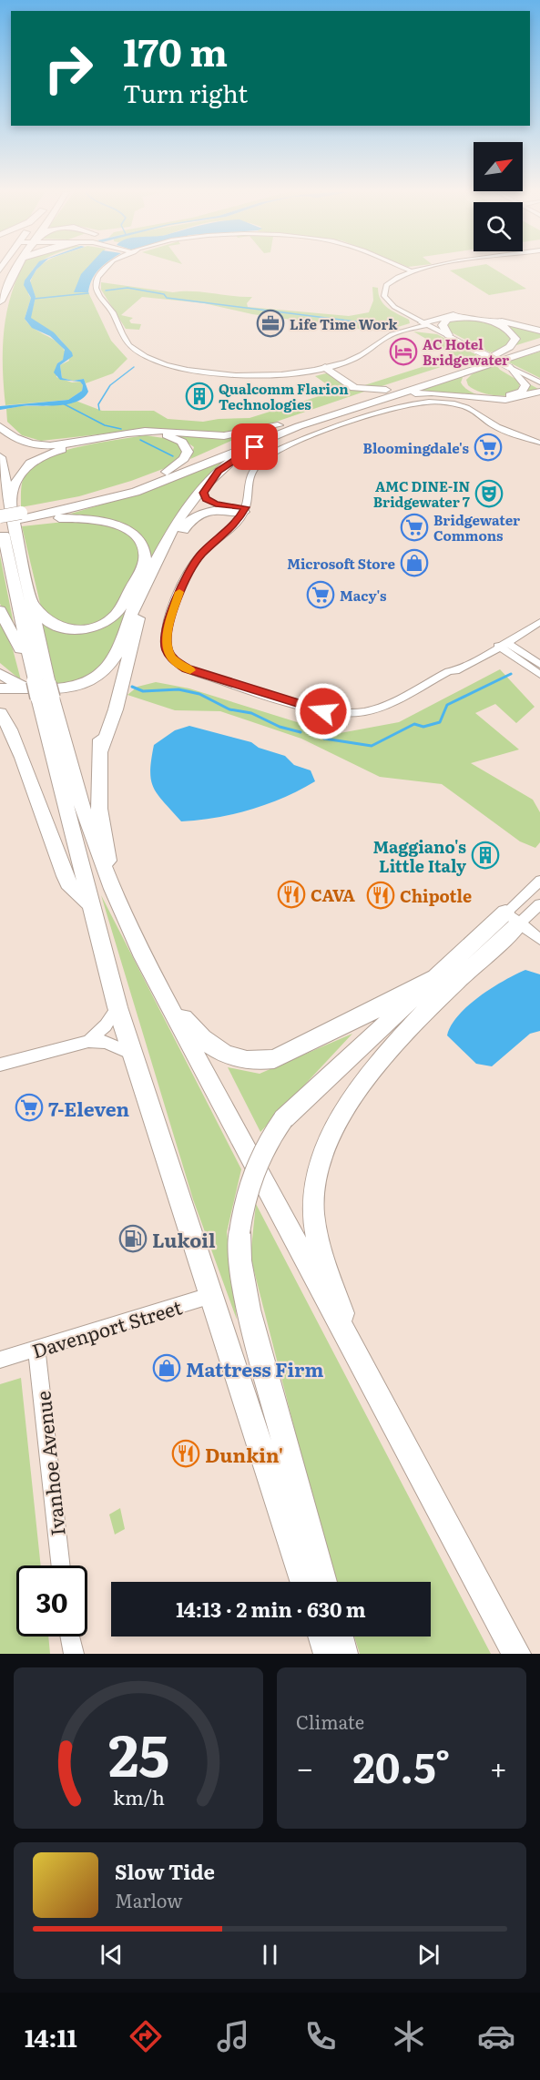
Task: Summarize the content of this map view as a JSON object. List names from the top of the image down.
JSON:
{
  "streets": {
    "street": ["Davenport Street", "Ivanhoe Avenue"]
  },
  "crossings": [
    ["Davenport Street", "Ivanhoe Avenue"]
  ],
  "places": {
    "office": ["Life Time Work"],
    "hotel": ["AC Hotel Bridgewater"],
    "building": ["Qualcomm Flarion Technologies", "Maggiano's Little Italy"],
    "supermarket": [
      "Bloomingdale's",
      "Bridgewater Commons",
      "Macy's",
      "7-Eleven"
    ],
    "theatre": ["AMC DINE-IN Bridgewater 7"],
    "shop": ["Microsoft Store", "Mattress Firm"],
    "restaurant": ["CAVA", "Chipotle", "Dunkin'"],
    "fuel station": ["Lukoil"]
  },
  "north": "top right",
  "page": {
    "turn": ["170 m", "Turn right"],
    "limit": "30",
    "trip": "14:13 · 2 min · 630 m",
    "tile": "Climate",
    "heat": ["−", "20.5°", "+"],
    "song": ["Slow Tide", "Marlow"],
    "tabs": "14:11",
    "gauge": ["25", "km/h"]
  }
}
